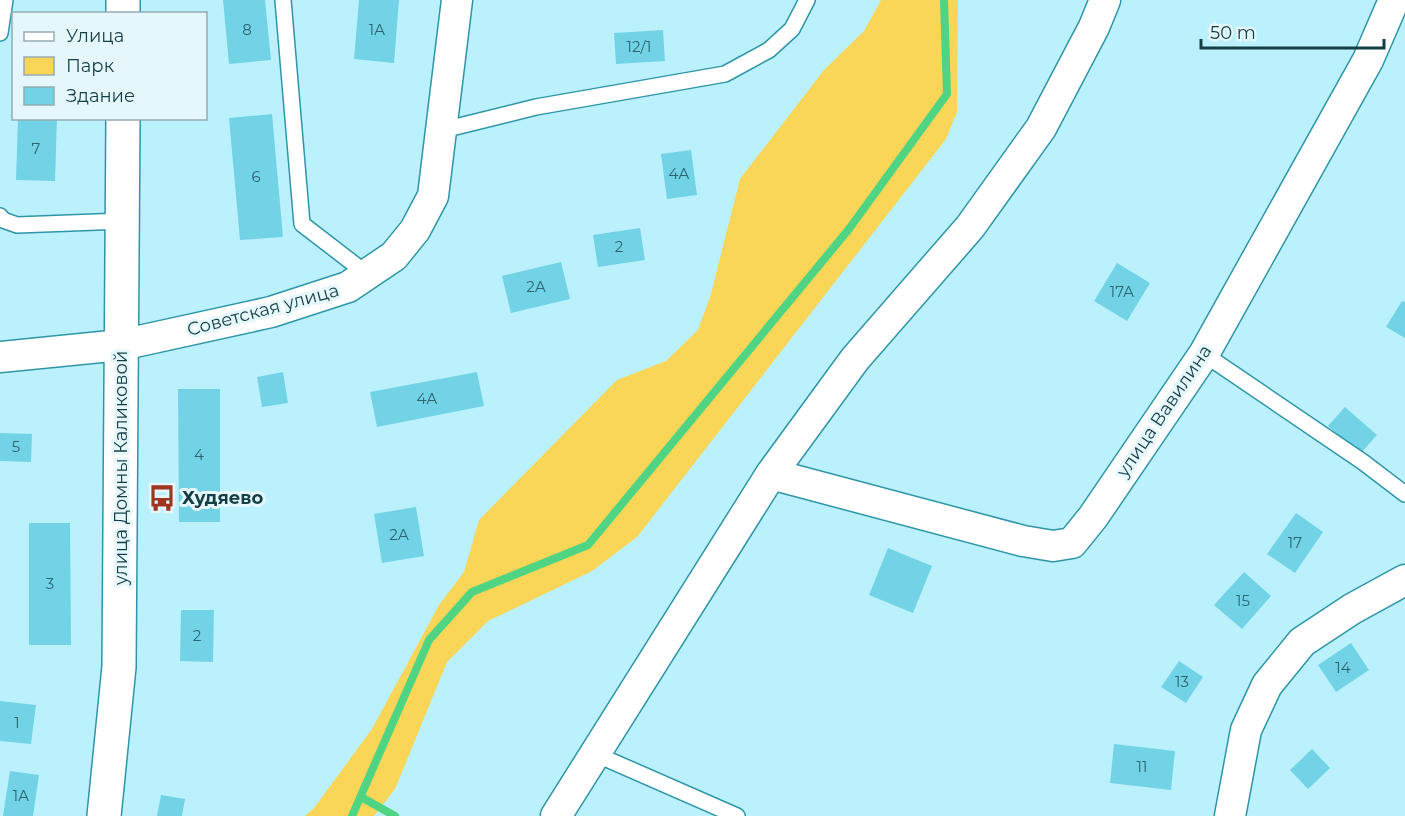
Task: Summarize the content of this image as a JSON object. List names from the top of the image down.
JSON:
{
  "streets": {
    "main road": ["улица Домны Каликовой"],
    "street": ["Советская улица", "улица Вавилина"]
  },
  "crossings": [
    ["Советская улица", "улица Домны Каликовой"]
  ],
  "places": {
    "bus stop": ["Худяево"]
  },
  "house_numbers": [
    "8",
    "1А",
    "12/1",
    "7",
    "4А",
    "6",
    "2",
    "2А",
    "17А",
    "4А",
    "5",
    "4",
    "2А",
    "17",
    "3",
    "15",
    "2",
    "14",
    "13",
    "1",
    "11",
    "1А"
  ],
  "legend": ["Улица", "Парк", "Здание"],
  "scale_bar": "50 m"
}
